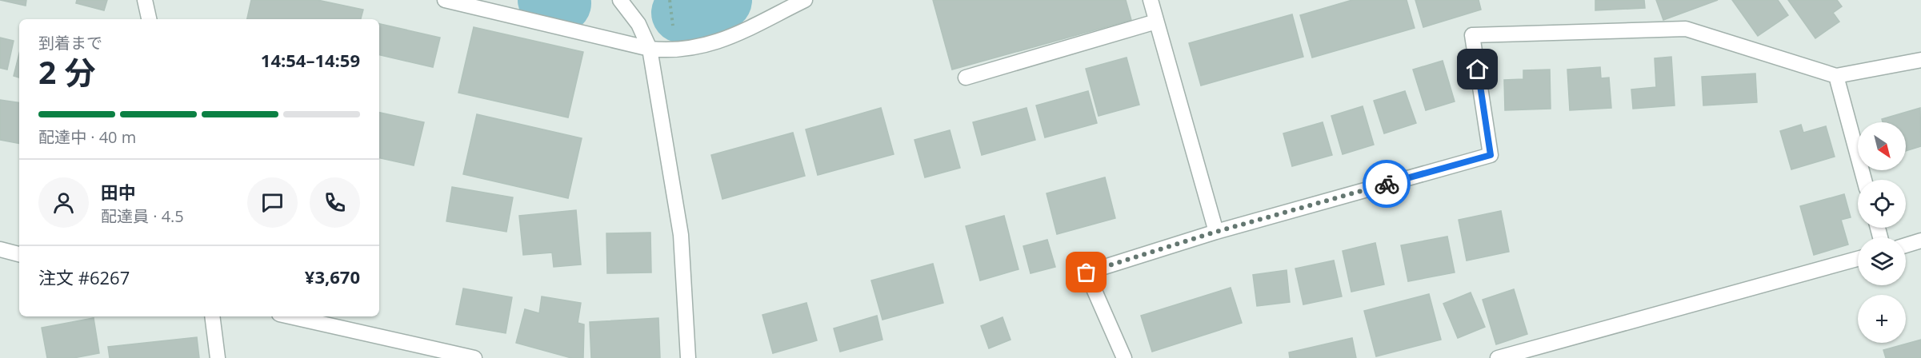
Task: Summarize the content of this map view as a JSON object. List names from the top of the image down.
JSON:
{
  "north": "bottom right",
  "page": {
    "heading": ["2 分", "到着まで", "14:54–14:59"],
    "panel": [
      "田中",
      "配達員 · 4.5",
      "注文 #6267",
      "¥3,670"
    ],
    "bar": "配達中 · 40 m",
    "map_buttons": "+"
  }
}
